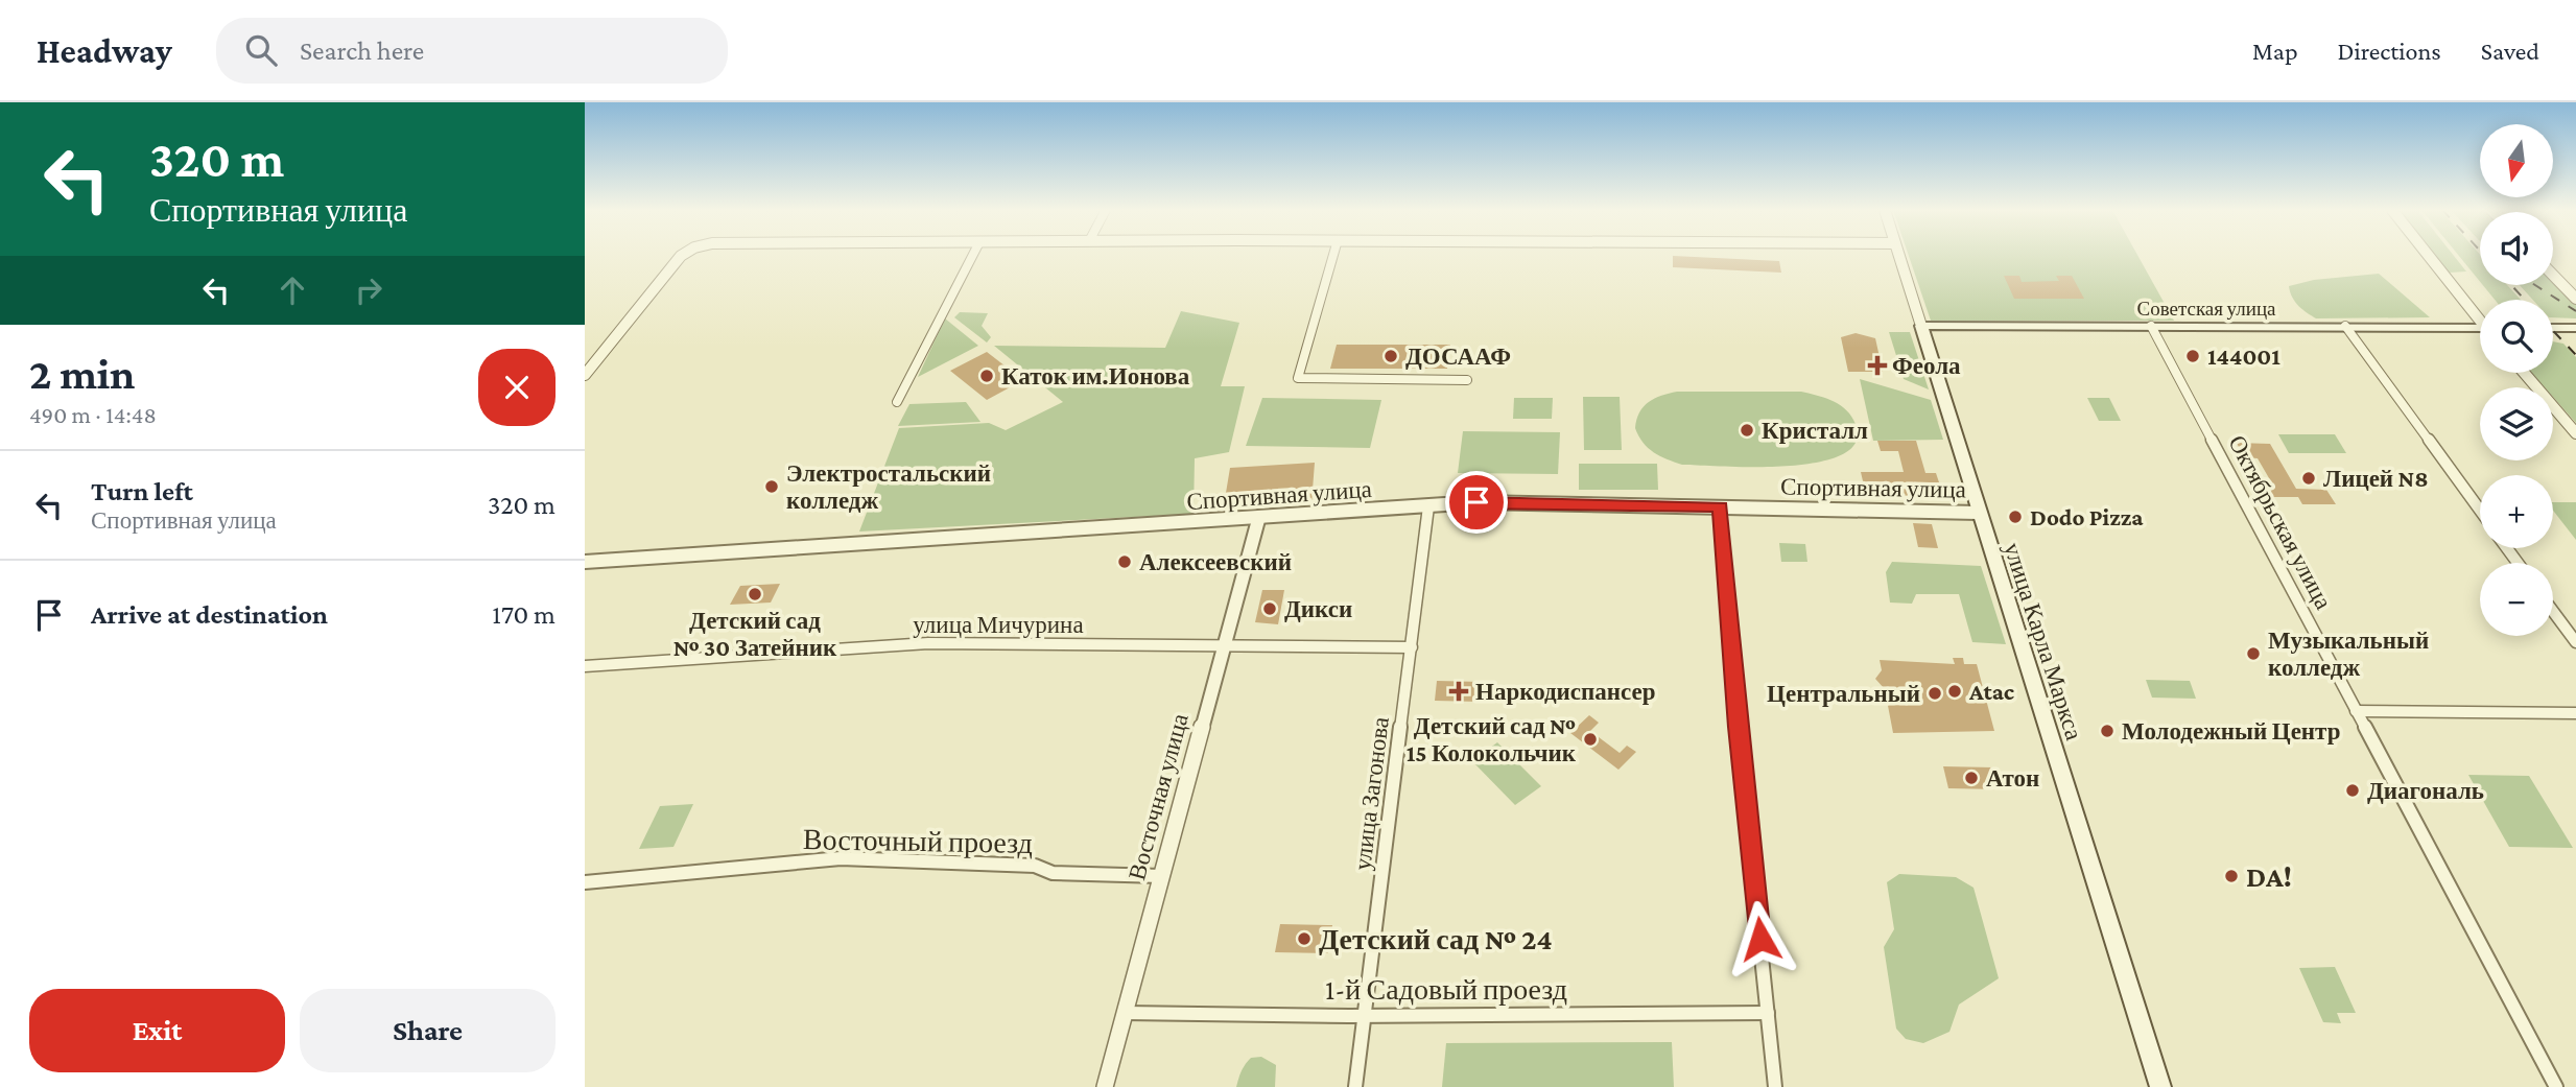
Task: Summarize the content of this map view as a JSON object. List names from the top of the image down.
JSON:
{
  "streets": {
    "main road": ["Советская улица", "улица Карла Маркса"],
    "street": [
      "Спортивная улица",
      "Октябрьская улица",
      "улица Мичурина",
      "улица Загонова",
      "Восточная улица",
      "Восточный проезд",
      "1-й Садовый проезд"
    ]
  },
  "crossings": [
    ["Советская улица", "Октябрьская улица"],
    ["Советская улица", "улица Карла Маркса"],
    ["Спортивная улица", "улица Карла Маркса"],
    ["Спортивная улица", "улица Загонова"],
    ["Спортивная улица", "Восточная улица"],
    ["улица Мичурина", "улица Загонова"],
    ["улица Мичурина", "Восточная улица"],
    ["улица Загонова", "1-й Садовый проезд"],
    ["Восточная улица", "Восточный проезд"],
    ["Восточная улица", "1-й Садовый проезд"]
  ],
  "places": {
    "other": [
      "ДОСААФ",
      "144001",
      "Каток им.Ионова",
      "Кристалл",
      "Лицей N8",
      "Электростальский колледж",
      "Dodo Pizza",
      "Алексеевский",
      "Детский сад № 30 Затейник",
      "Дикси",
      "Музыкальный колледж",
      "Atac",
      "Центральный",
      "Молодежный Центр",
      "Детский сад № 15 Колокольчик",
      "Атон",
      "Диагональ",
      "DA!",
      "Детский сад № 24"
    ],
    "health": ["Феола", "Наркодиспансер"]
  },
  "north": "bottom",
  "page": {
    "header": "Headway",
    "search": "Search here",
    "nav": ["Map", "Directions", "Saved"],
    "turn": ["320 m", "Спортивная улица"],
    "map_buttons": ["+", "−"],
    "heading": ["2 min", "490 m · 14:48"],
    "list": [
      {
        "name": "Turn left",
        "note": "Спортивная улица",
        "value": "320 m"
      },
      {
        "name": "Arrive at destination",
        "value": "170 m"
      }
    ],
    "buttons": ["Exit", "Share"]
  }
}
